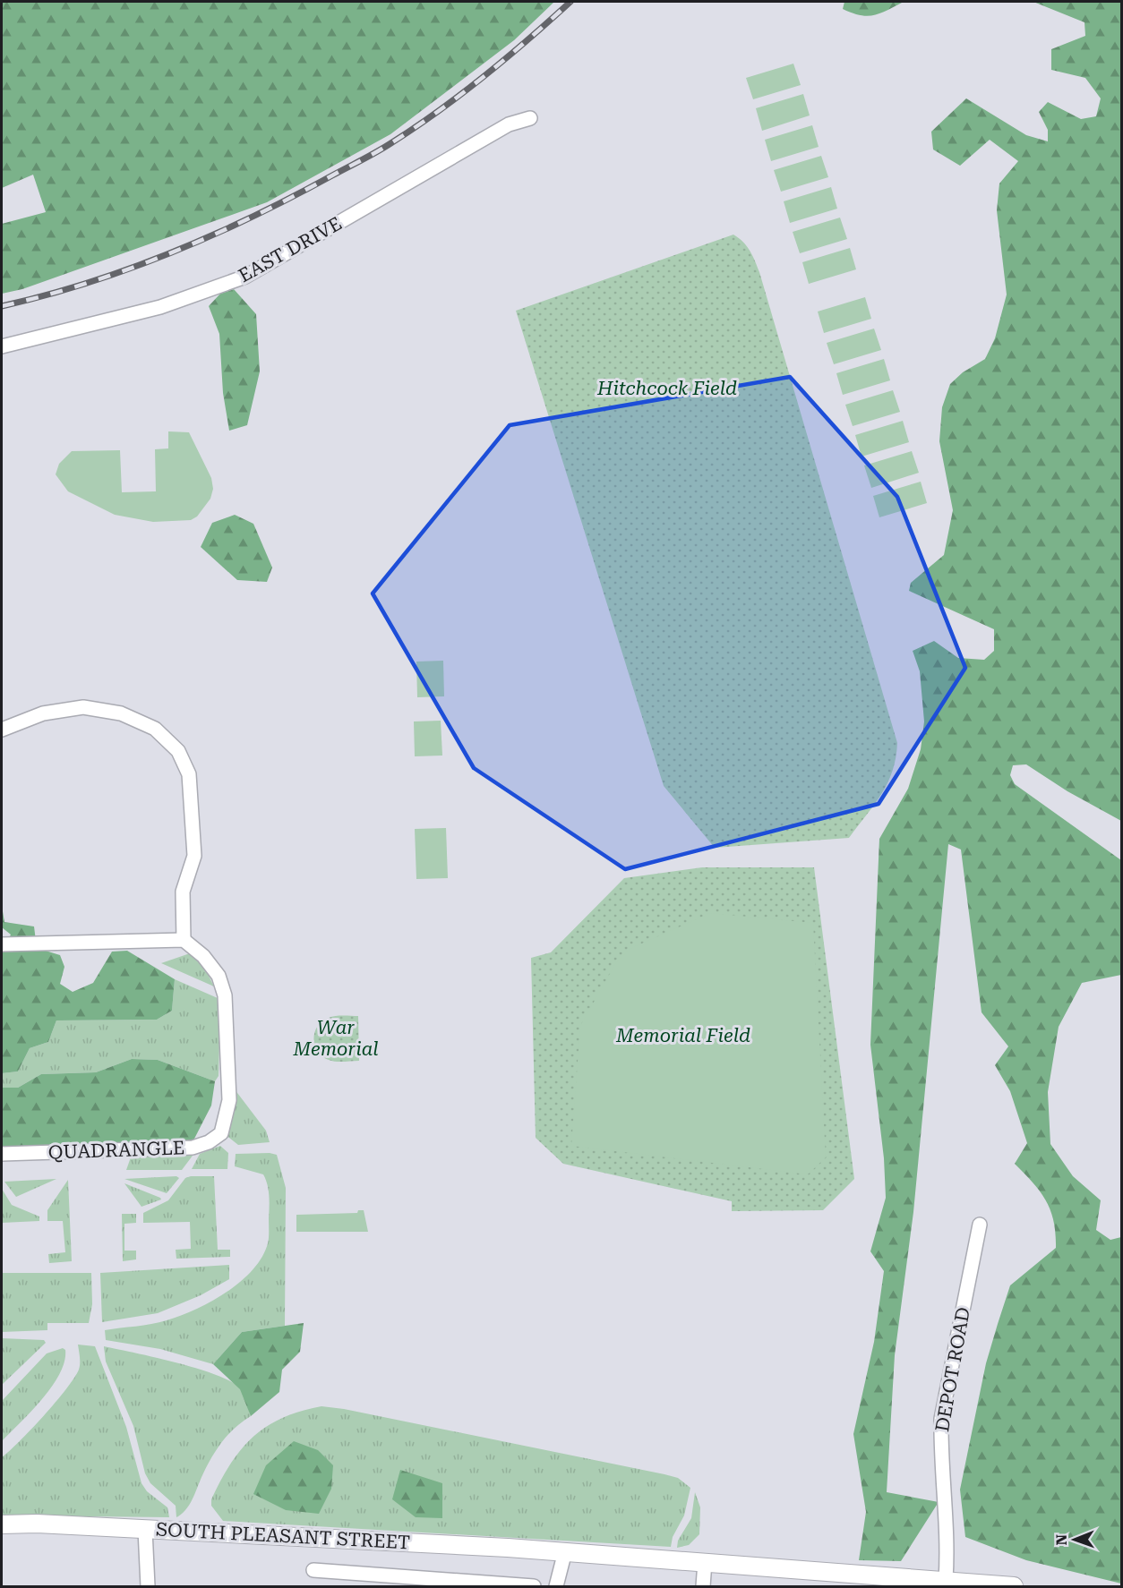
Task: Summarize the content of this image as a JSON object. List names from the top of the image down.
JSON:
{
  "streets": {
    "main road": ["SOUTH PLEASANT STREET"],
    "street": ["EAST DRIVE", "QUADRANGLE", "DEPOT ROAD"]
  },
  "crossings": [
    ["DEPOT ROAD", "SOUTH PLEASANT STREET"]
  ],
  "parks": ["Hitchcock Field", "War Memorial", "Memorial Field"],
  "north": "left"
}
